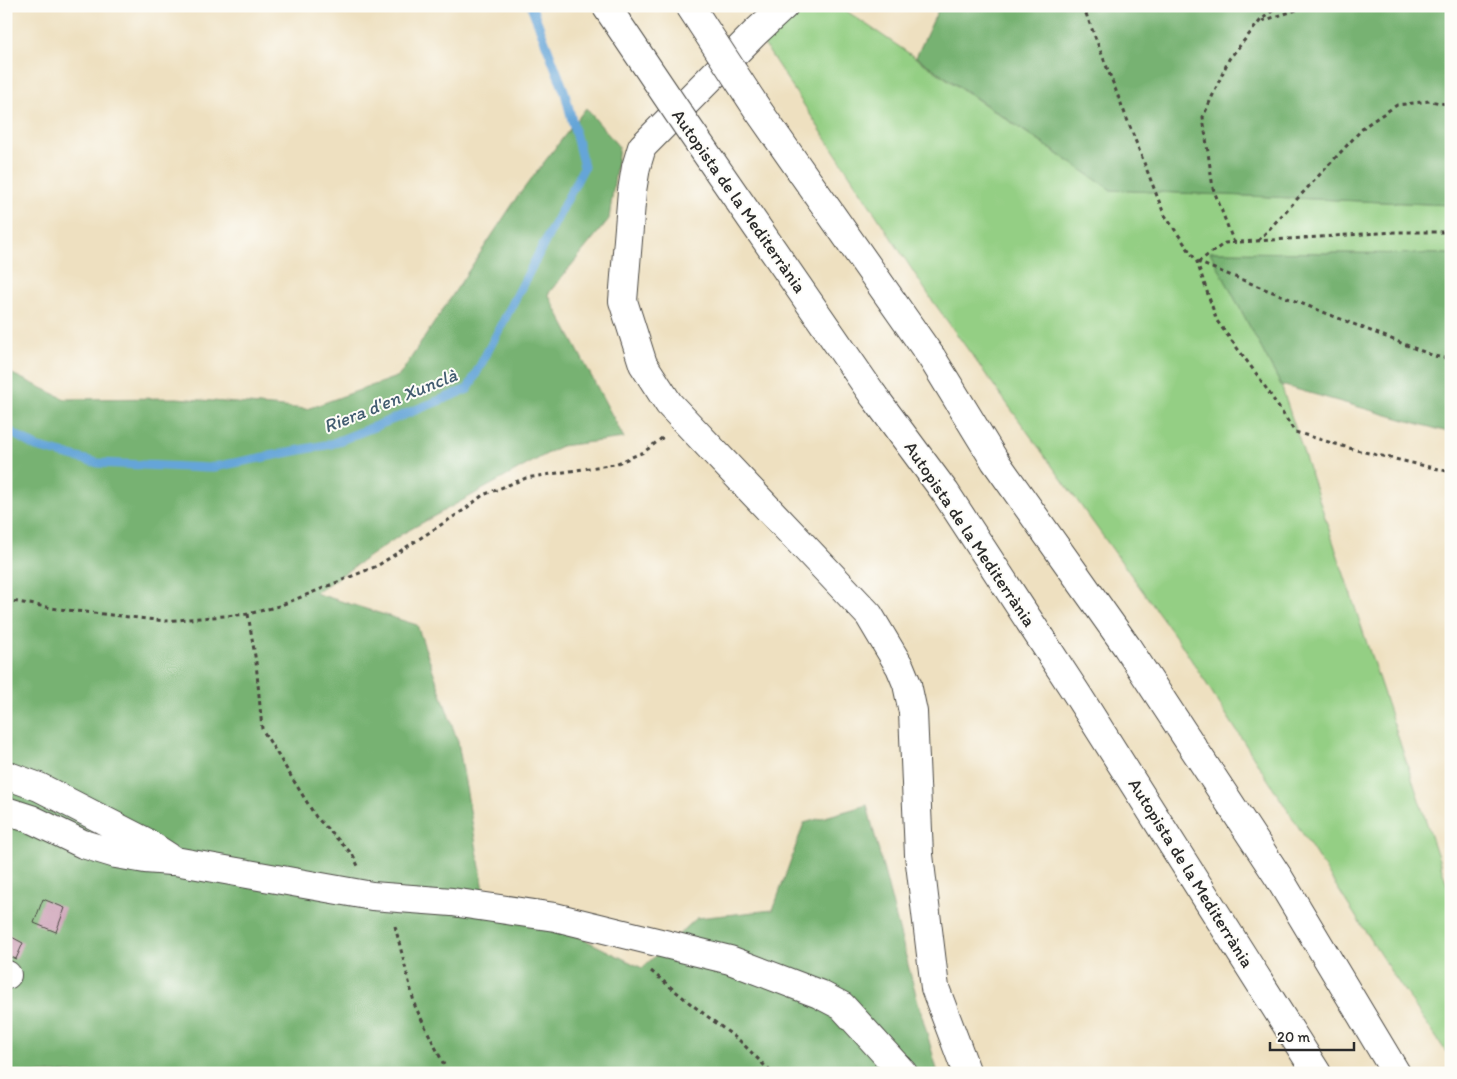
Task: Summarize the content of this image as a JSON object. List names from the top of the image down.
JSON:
{
  "streets": {
    "main road": ["Autopista de la Mediterrània"]
  },
  "water": ["Riera d'en Xunclà"],
  "scale_bar": "20 m"
}
